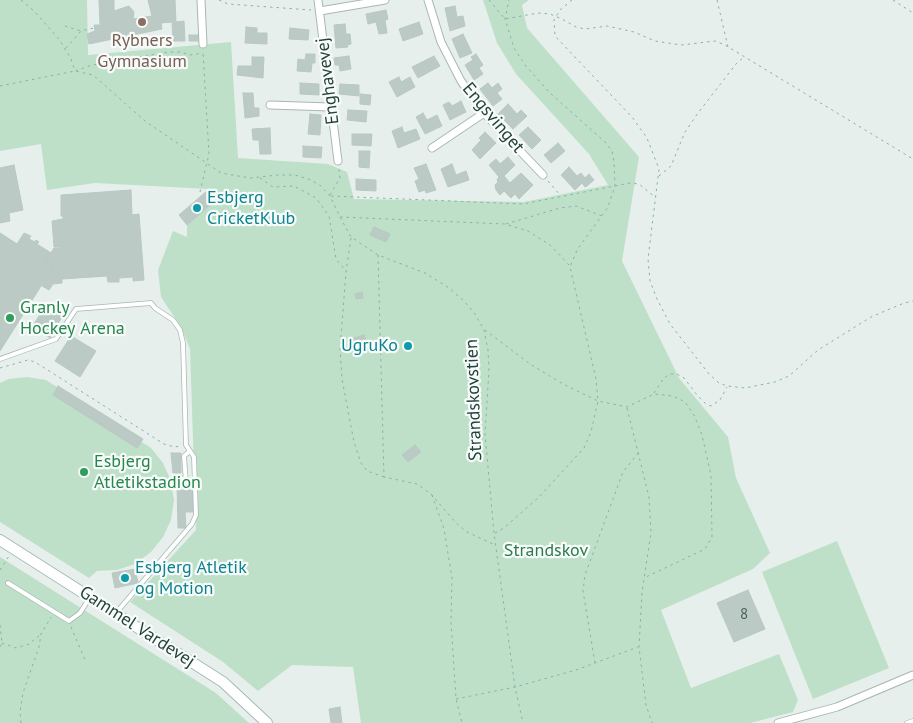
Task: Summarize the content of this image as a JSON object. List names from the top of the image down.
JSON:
{
  "streets": {
    "street": ["Enghavevej", "Engsvinget", "Gammel Vardevej"],
    "path": ["Strandskovstien"]
  },
  "parks": ["Strandskov"],
  "places": [
    "Rybners Gymnasium",
    "Esbjerg CricketKlub",
    "Granly Hockey Arena",
    "UgruKo",
    "Esbjerg Atletikstadion",
    "Esbjerg Atletik og Motion"
  ],
  "house_numbers": ["8"]
}
